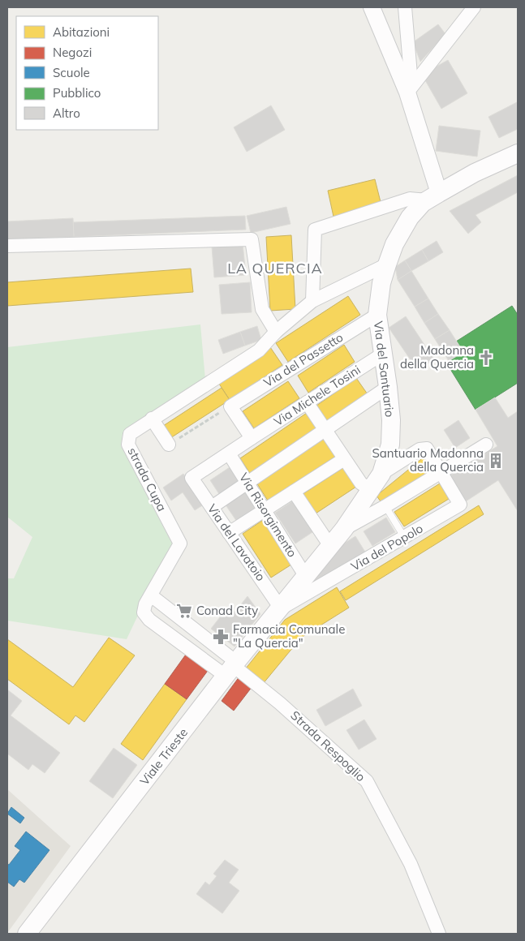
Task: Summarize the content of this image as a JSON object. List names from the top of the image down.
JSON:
{
  "streets": {
    "main road": ["Via del Santuario", "Viale Trieste"],
    "street": [
      "Via del Passetto",
      "Via Michele Tosini",
      "strada Cupa",
      "Via Risorgimento",
      "Via del Lavatoio",
      "Via del Popolo",
      "Strada Respoglio"
    ]
  },
  "crossings": [
    ["Via del Passetto", "Via del Santuario"],
    ["Via del Santuario", "Via Michele Tosini"],
    ["Via del Santuario", "strada Cupa"],
    ["Via del Santuario", "Via Risorgimento"],
    ["Via del Santuario", "Via del Popolo"],
    ["Via del Santuario", "Viale Trieste"],
    ["Via Michele Tosini", "Via Risorgimento"],
    ["Via Michele Tosini", "Via del Lavatoio"],
    ["Via Risorgimento", "Viale Trieste"],
    ["Via del Lavatoio", "Via del Popolo"],
    ["Via del Lavatoio", "Viale Trieste"],
    ["Via del Popolo", "Viale Trieste"],
    ["Strada Respoglio", "Viale Trieste"]
  ],
  "districts": ["LA QUERCIA"],
  "places": {
    "church": ["Madonna della Quercia"],
    "building": ["Santuario Madonna della Quercia"],
    "supermarket": ["Conad City"],
    "pharmacy": ["Farmacia Comunale \"La Quercia\""]
  },
  "legend": [
    "Abitazioni",
    "Negozi",
    "Scuole",
    "Pubblico",
    "Altro"
  ]
}
